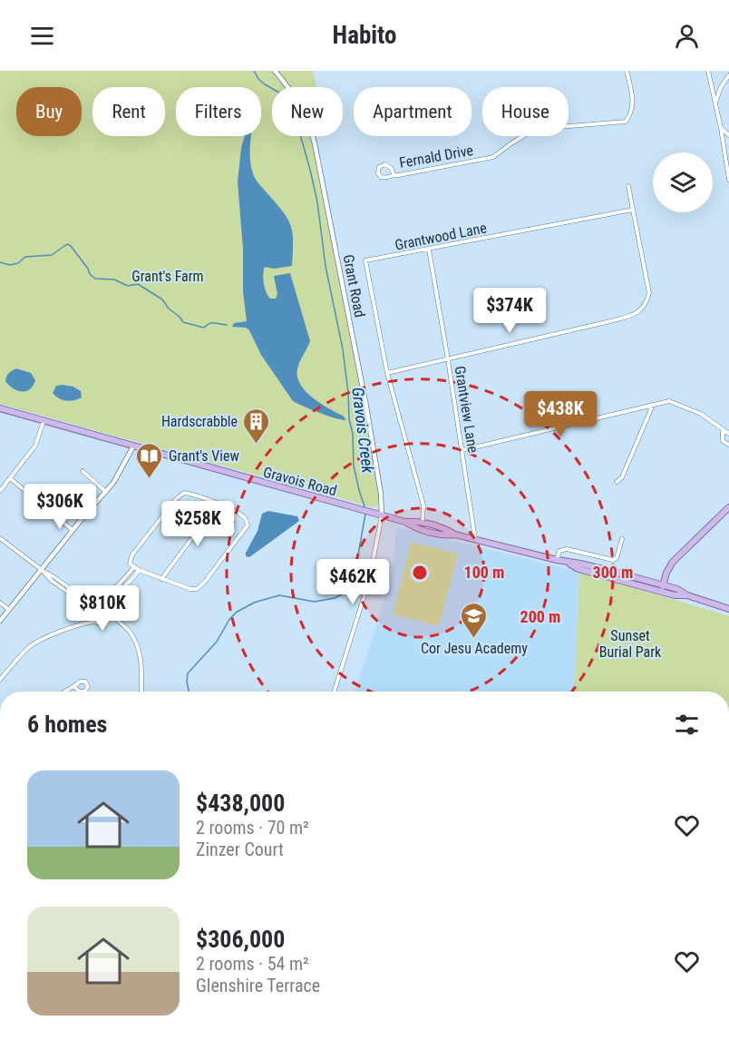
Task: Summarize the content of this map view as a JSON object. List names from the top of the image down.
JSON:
{
  "streets": {
    "main road": ["Gravois Road"],
    "street": [
      "Fernald Drive",
      "Grantwood Lane",
      "Grant Road",
      "Grantview Lane"
    ]
  },
  "crossings": [
    ["Grantwood Lane", "Grantview Lane"],
    ["Grantwood Lane", "Gravois Road"],
    ["Grant Road", "Gravois Road"],
    ["Grantview Lane", "Gravois Road"]
  ],
  "water": ["Gravois Creek"],
  "parks": ["Grant's Farm", "Sunset Burial Park"],
  "places": {
    "building": ["Hardscrabble"],
    "library": ["Grant's View"],
    "school or university": ["Cor Jesu Academy"]
  },
  "page": {
    "header": "Habito",
    "chip": [
      "Buy",
      "Rent",
      "Filters",
      "New",
      "Apartment",
      "House"
    ],
    "price": [
      "$374K",
      "$438K",
      "$306K",
      "$258K",
      "$462K",
      "$810K"
    ],
    "heading": "6 homes",
    "list": [
      {
        "name": "$438,000",
        "note": "2 rooms · 70 m² · Zinzer Court"
      },
      {
        "name": "$306,000",
        "note": "2 rooms · 54 m² · Glenshire Terrace"
      }
    ]
  },
  "rings": ["100 m", "300 m", "200 m"]
}
